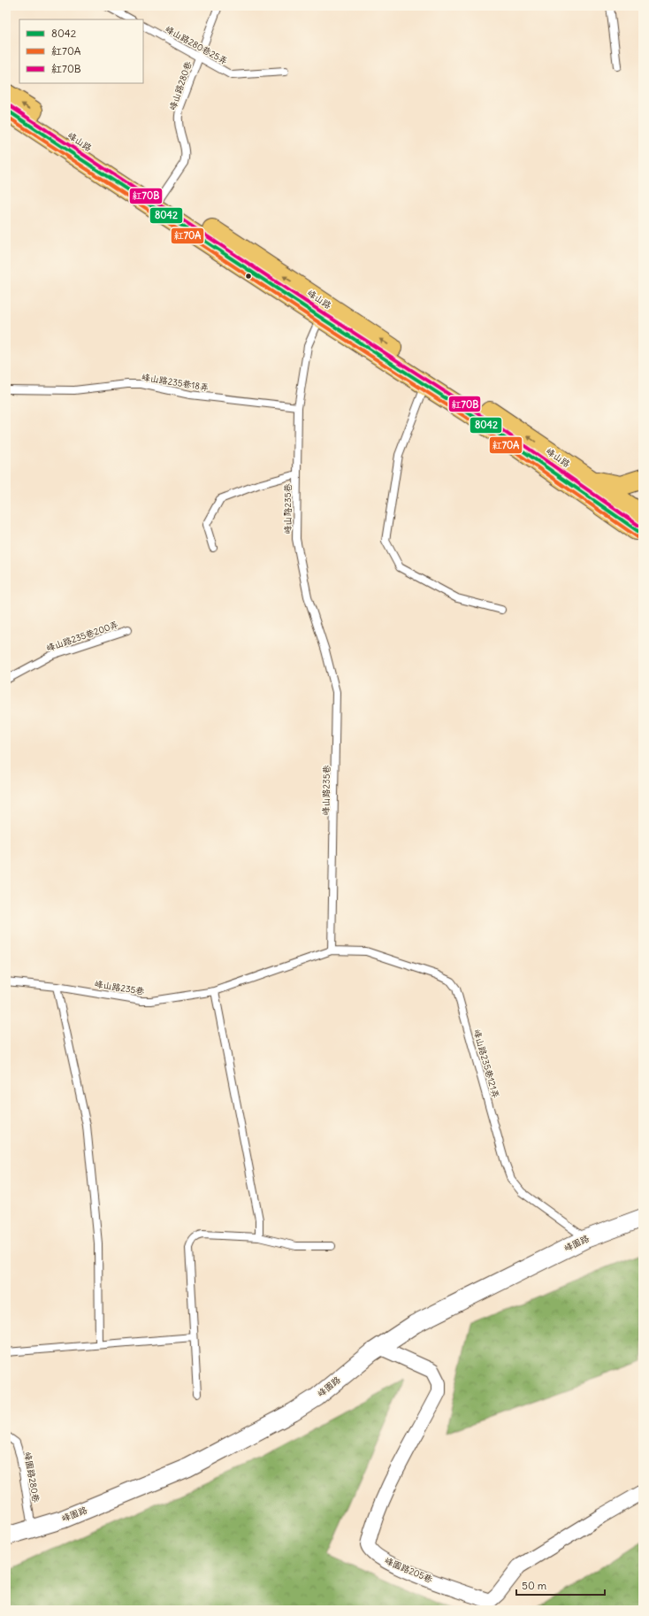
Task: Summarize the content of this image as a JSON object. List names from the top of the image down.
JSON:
{
  "streets": {
    "main road": ["峰山路"],
    "street": ["峰園路", "峰園路205巷"],
    "lane": [
      "峰山路280巷25弄",
      "峰山路280巷",
      "峰山路235巷18弄",
      "峰山路235巷",
      "峰山路235巷200弄",
      "峰山路235巷121弄",
      "峰園路280巷"
    ]
  },
  "crossings": [
    ["峰山路280巷25弄", "峰山路280巷"],
    ["峰山路280巷", "峰山路"],
    ["峰山路", "峰山路235巷"],
    ["峰山路235巷18弄", "峰山路235巷"],
    ["峰山路235巷", "峰山路235巷121弄"],
    ["峰山路235巷121弄", "峰園路"],
    ["峰園路", "峰園路280巷"],
    ["峰園路", "峰園路205巷"]
  ],
  "lines": ["transit line 紅70B", "transit line 8042", "transit line 紅70A"],
  "legend": ["8042", "紅70A", "紅70B"],
  "scale_bar": "50 m"
}
